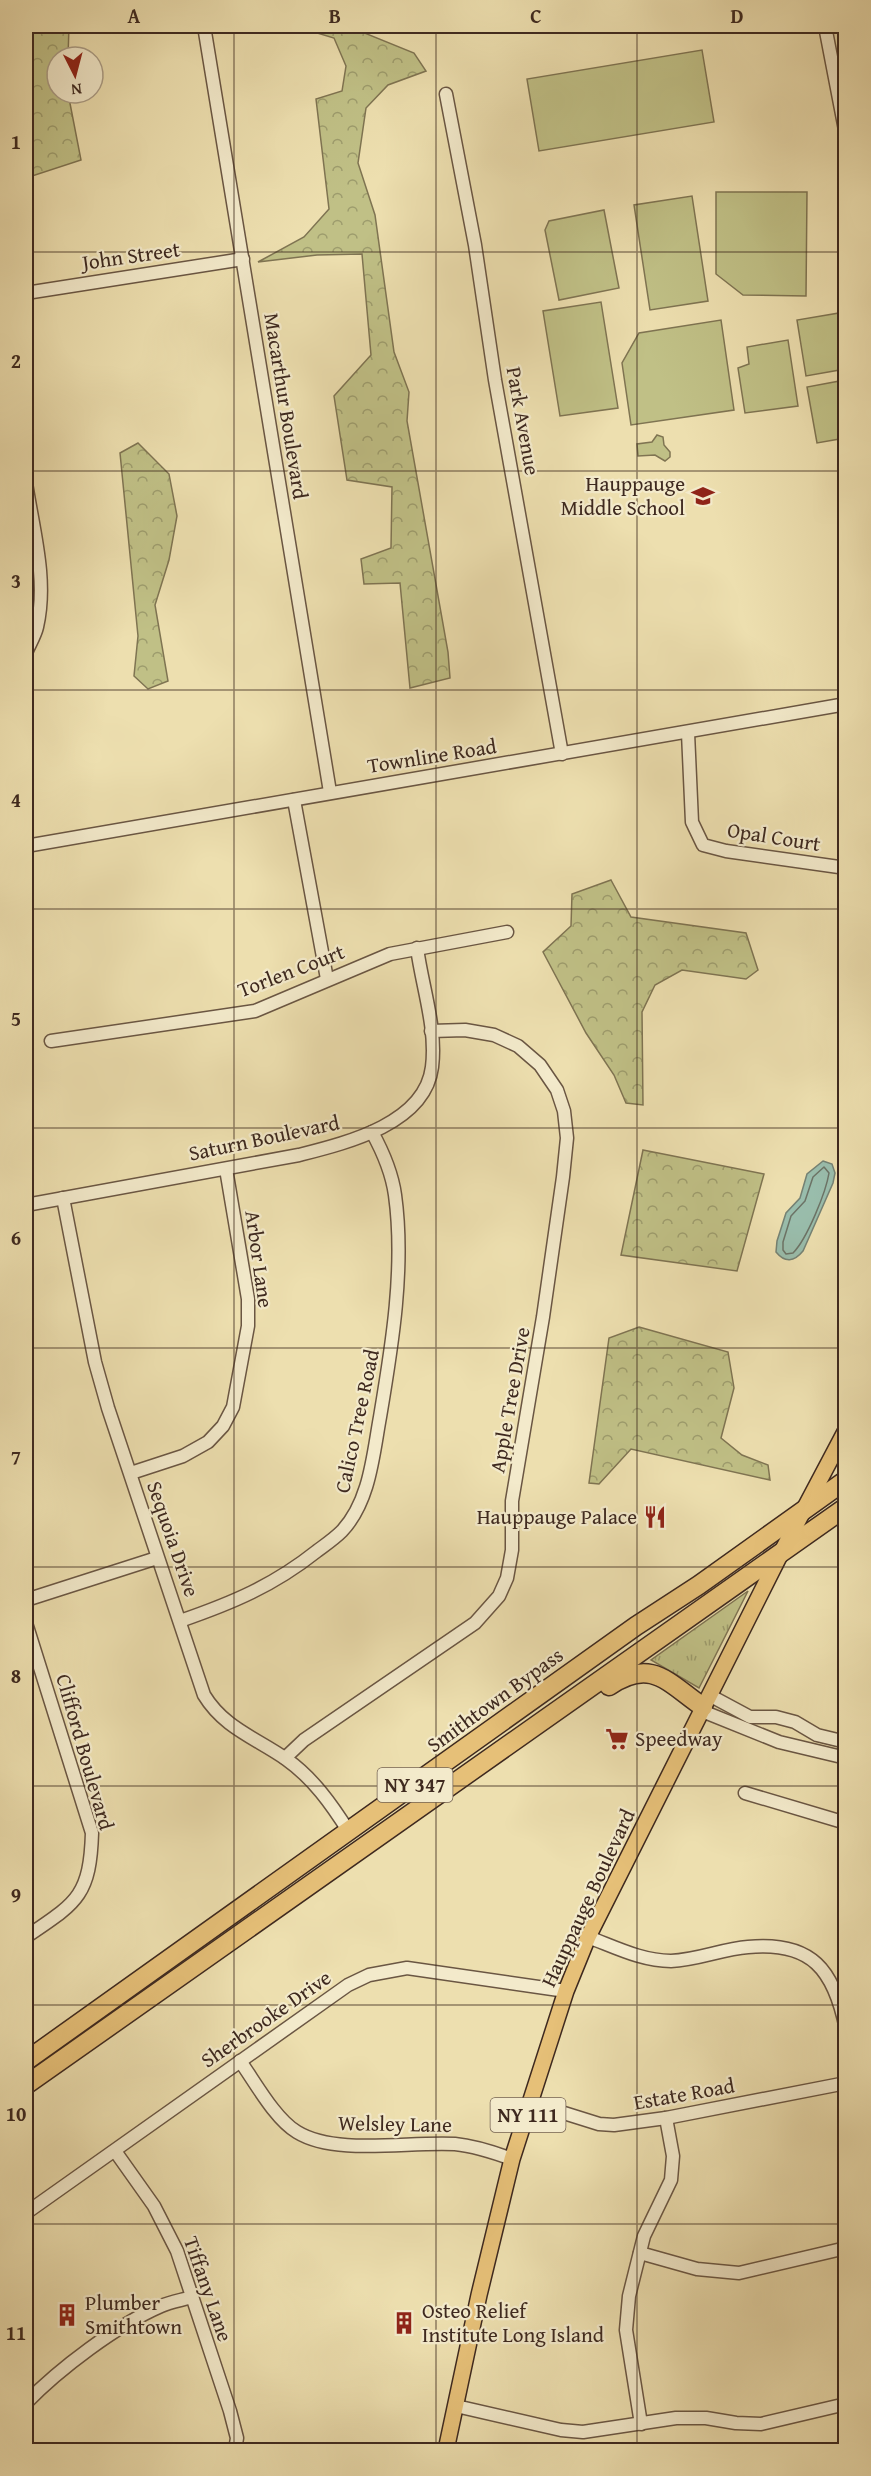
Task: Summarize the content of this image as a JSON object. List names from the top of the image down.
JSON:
{
  "streets": {
    "highway": ["Smithtown Bypass", "NY 347"],
    "main road": ["Hauppauge Boulevard", "NY 111"],
    "street": [
      "John Street",
      "Macarthur Boulevard",
      "Park Avenue",
      "Townline Road",
      "Opal Court",
      "Torlen Court",
      "Saturn Boulevard",
      "Arbor Lane",
      "Apple Tree Drive",
      "Calico Tree Road",
      "Sequoia Drive",
      "Clifford Boulevard",
      "Sherbrooke Drive",
      "Estate Road",
      "Welsley Lane",
      "Tiffany Lane"
    ]
  },
  "crossings": [
    ["John Street", "Macarthur Boulevard"],
    ["Macarthur Boulevard", "Townline Road"],
    ["Park Avenue", "Townline Road"],
    ["Townline Road", "Opal Court"],
    ["Torlen Court", "Saturn Boulevard"],
    ["Saturn Boulevard", "Arbor Lane"],
    ["Saturn Boulevard", "Apple Tree Drive"],
    ["Saturn Boulevard", "Calico Tree Road"],
    ["Saturn Boulevard", "Sequoia Drive"],
    ["Arbor Lane", "Sequoia Drive"],
    ["Apple Tree Drive", "Sequoia Drive"],
    ["Calico Tree Road", "Sequoia Drive"],
    ["Sequoia Drive", "Smithtown Bypass"],
    ["Smithtown Bypass", "Hauppauge Boulevard"],
    ["Hauppauge Boulevard", "Sherbrooke Drive"],
    ["Hauppauge Boulevard", "Estate Road"],
    ["Hauppauge Boulevard", "Welsley Lane"],
    ["Sherbrooke Drive", "Welsley Lane"],
    ["Sherbrooke Drive", "Tiffany Lane"]
  ],
  "places": {
    "school or university": ["Hauppauge Middle School"],
    "restaurant": ["Hauppauge Palace"],
    "supermarket": ["Speedway"],
    "building": ["Plumber Smithtown", "Osteo Relief Institute Long Island"]
  },
  "north": "bottom",
  "grid": {
    "columns": [
      "A",
      "B",
      "C",
      "D"
    ],
    "rows": [
      "1",
      "2",
      "3",
      "4",
      "5",
      "6",
      "7",
      "8",
      "9",
      "10",
      "11"
    ]
  }
}
